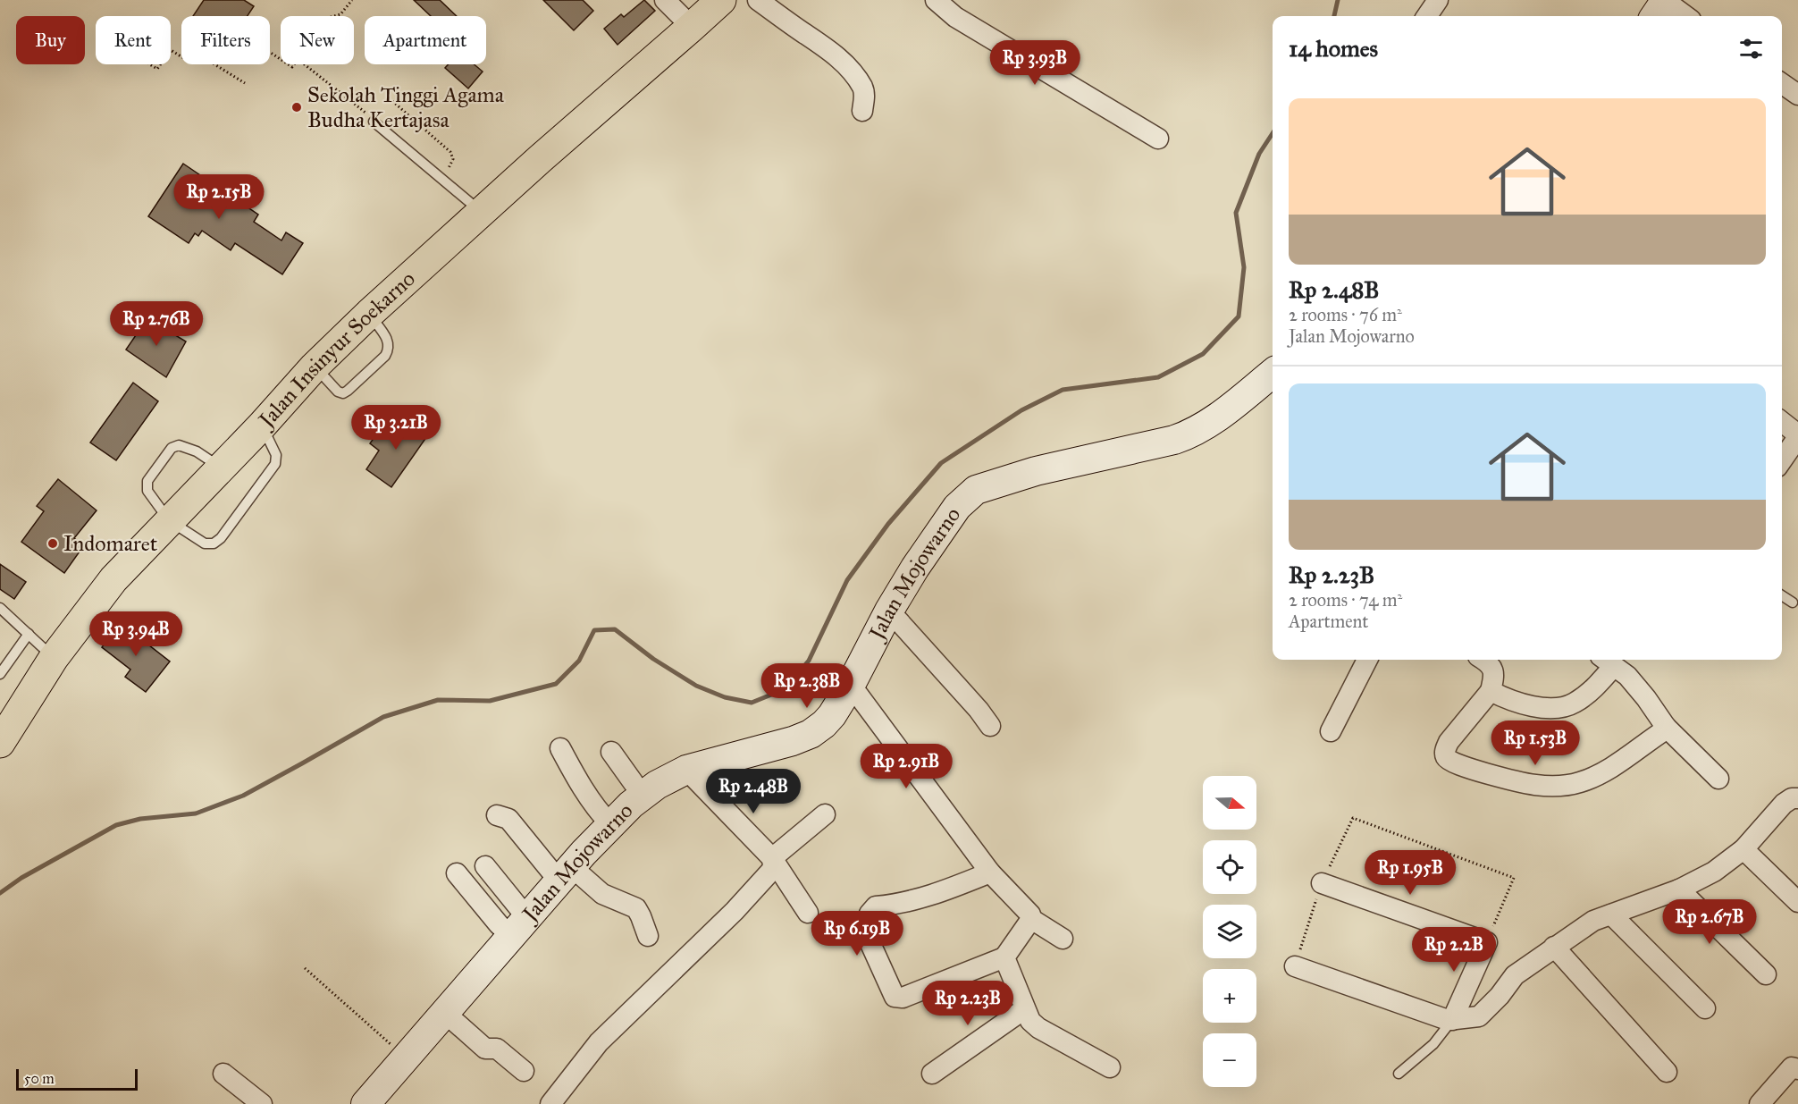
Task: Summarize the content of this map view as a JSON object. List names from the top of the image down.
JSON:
{
  "streets": {
    "main road": ["Jalan Insinyur Soekarno"],
    "street": ["Jalan Mojowarno"]
  },
  "places": ["Sekolah Tinggi Agama Budha Kertajasa", "Indomaret"],
  "scale_bar": "50 m",
  "north": "right",
  "page": {
    "chip": [
      "Buy",
      "Rent",
      "Filters",
      "New",
      "Apartment"
    ],
    "heading": "14 homes",
    "price": [
      "Rp 3.93B",
      "Rp 2.15B",
      "Rp 2.76B",
      "Rp 3.21B",
      "Rp 3.94B",
      "Rp 2.38B",
      "Rp 1.53B",
      "Rp 2.91B",
      "Rp 2.48B",
      "Rp 1.95B",
      "Rp 2.67B",
      "Rp 6.19B",
      "Rp 2.2B",
      "Rp 2.23B"
    ],
    "list": [
      {
        "name": "Rp 2.48B",
        "note": "2 rooms · 76 m² · Jalan Mojowarno"
      },
      {
        "name": "Rp 2.23B",
        "note": "2 rooms · 74 m² · Apartment"
      }
    ],
    "map_buttons": ["+", "−"],
    "scale": "50 m"
  }
}
